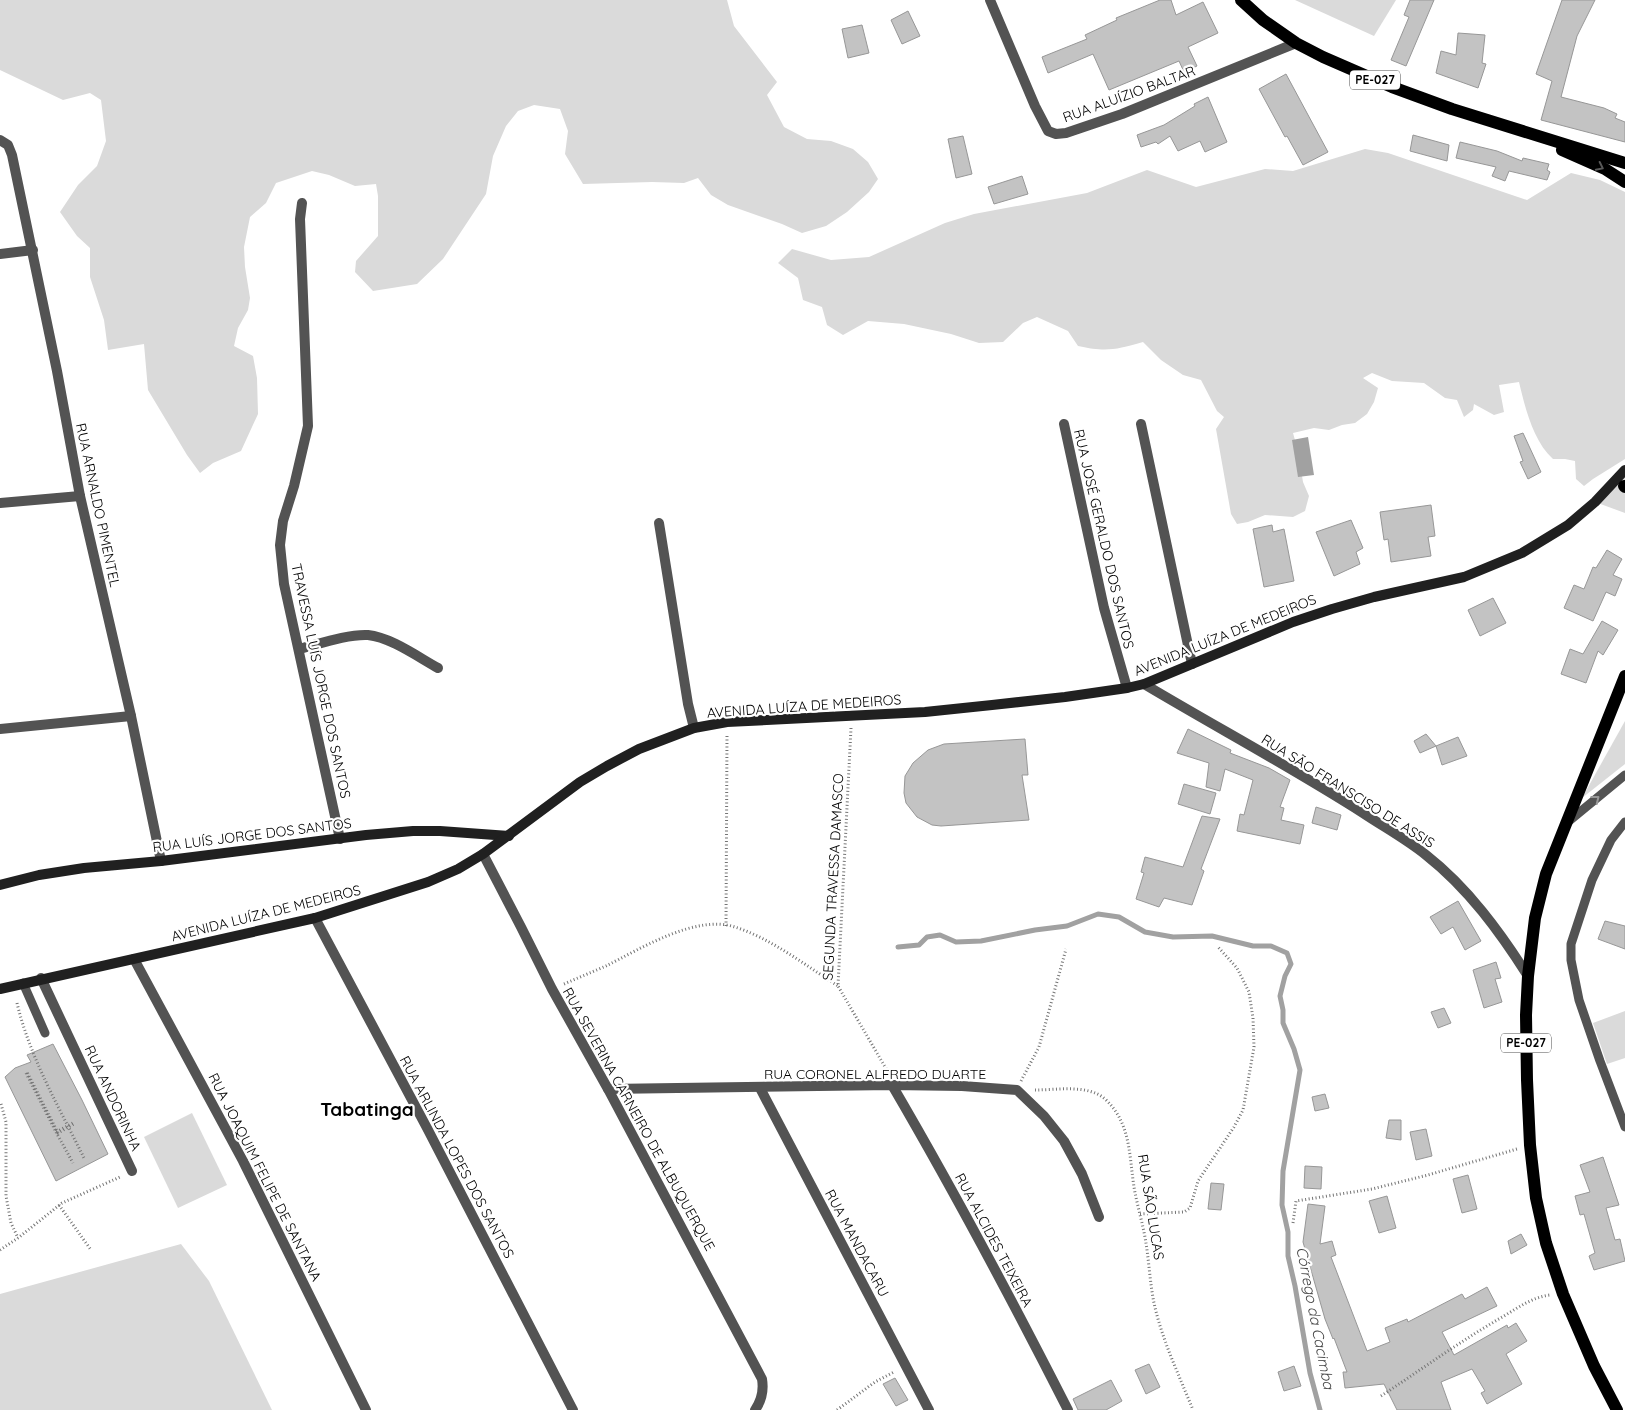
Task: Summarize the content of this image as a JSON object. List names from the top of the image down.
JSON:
{
  "streets": {
    "main road": ["PE-027"],
    "street": [
      "RUA ALUÍZIO BALTAR",
      "RUA ARNALDO PIMENTEL",
      "RUA JOSÉ GERALDO DOS SANTOS",
      "AVENIDA LUÍZA DE MEDEIROS",
      "TRAVESSA LUÍS JORGE DOS SANTOS",
      "RUA SÃO FRANSCISO DE ASSIS",
      "RUA LUÍS JORGE DOS SANTOS",
      "RUA CORONEL ALFREDO DUARTE",
      "RUA ANDORINHA",
      "RUA SEVERINA CARNEIRO DE ALBUQUERQUE",
      "RUA ARLINDA LOPES DOS SANTOS",
      "RUA JOAQUIM FELIPE DE SANTANA",
      "RUA ALCIDES TEIXEIRA",
      "RUA MANDACARU"
    ],
    "path": ["SEGUNDA TRAVESSA DAMASCO", "RUA SÃO LUCAS"]
  },
  "crossings": [
    ["PE-027", "RUA ALUÍZIO BALTAR"],
    ["PE-027", "RUA SÃO FRANSCISO DE ASSIS"],
    ["RUA ARNALDO PIMENTEL", "RUA LUÍS JORGE DOS SANTOS"],
    ["RUA JOSÉ GERALDO DOS SANTOS", "AVENIDA LUÍZA DE MEDEIROS"],
    ["AVENIDA LUÍZA DE MEDEIROS", "RUA SÃO FRANSCISO DE ASSIS"],
    ["AVENIDA LUÍZA DE MEDEIROS", "RUA LUÍS JORGE DOS SANTOS"],
    ["AVENIDA LUÍZA DE MEDEIROS", "SEGUNDA TRAVESSA DAMASCO"],
    ["AVENIDA LUÍZA DE MEDEIROS", "RUA ANDORINHA"],
    ["AVENIDA LUÍZA DE MEDEIROS", "RUA SEVERINA CARNEIRO DE ALBUQUERQUE"],
    ["AVENIDA LUÍZA DE MEDEIROS", "RUA ARLINDA LOPES DOS SANTOS"],
    ["AVENIDA LUÍZA DE MEDEIROS", "RUA JOAQUIM FELIPE DE SANTANA"],
    ["TRAVESSA LUÍS JORGE DOS SANTOS", "RUA LUÍS JORGE DOS SANTOS"],
    ["SEGUNDA TRAVESSA DAMASCO", "RUA CORONEL ALFREDO DUARTE"],
    ["SEGUNDA TRAVESSA DAMASCO", "RUA ALCIDES TEIXEIRA"],
    ["RUA CORONEL ALFREDO DUARTE", "RUA SEVERINA CARNEIRO DE ALBUQUERQUE"],
    ["RUA CORONEL ALFREDO DUARTE", "RUA SÃO LUCAS"],
    ["RUA CORONEL ALFREDO DUARTE", "RUA ALCIDES TEIXEIRA"],
    ["RUA CORONEL ALFREDO DUARTE", "RUA MANDACARU"]
  ],
  "districts": ["Tabatinga"],
  "water": ["Córrego da Cacimba"]
}
